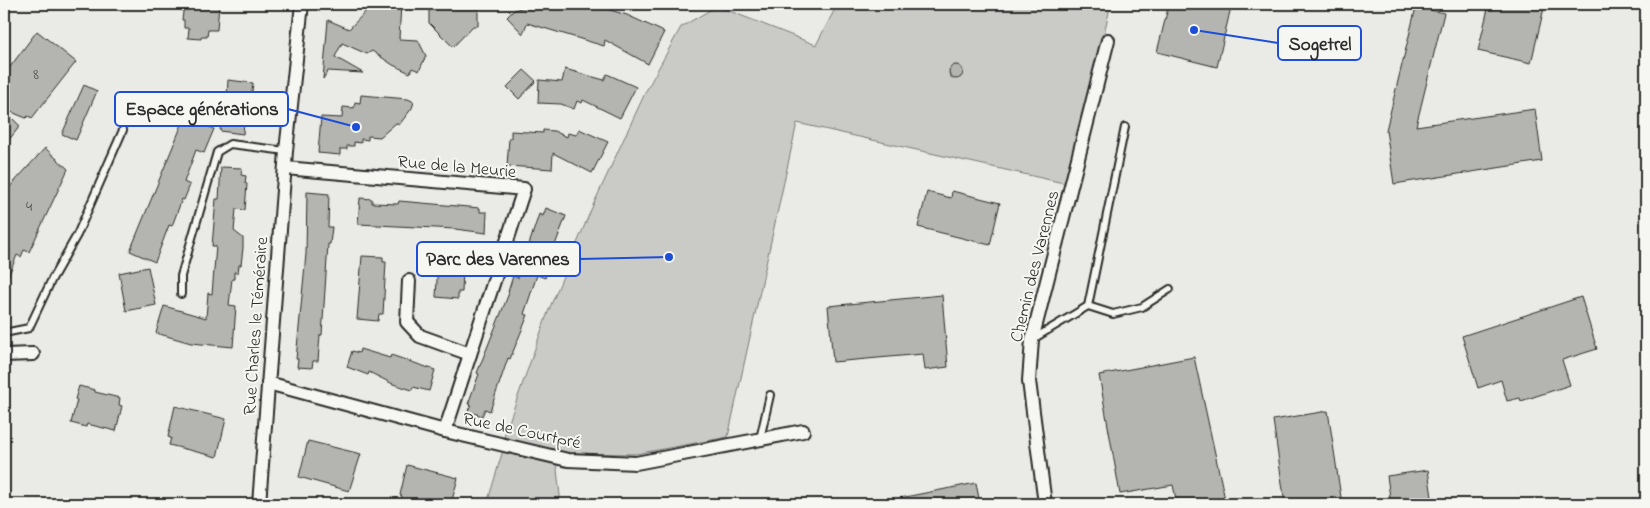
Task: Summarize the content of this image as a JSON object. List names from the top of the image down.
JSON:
{
  "streets": {
    "street": [
      "Rue de la Meurie",
      "Chemin des Varennes",
      "Rue Charles le Téméraire",
      "Rue de Courtpré"
    ]
  },
  "crossings": [
    ["Rue de la Meurie", "Rue Charles le Téméraire"],
    ["Rue de la Meurie", "Rue de Courtpré"],
    ["Rue Charles le Téméraire", "Rue de Courtpré"]
  ],
  "places": ["Sogetrel", "Espace générations", "Parc des Varennes"],
  "house_numbers": ["8", "4"]
}
